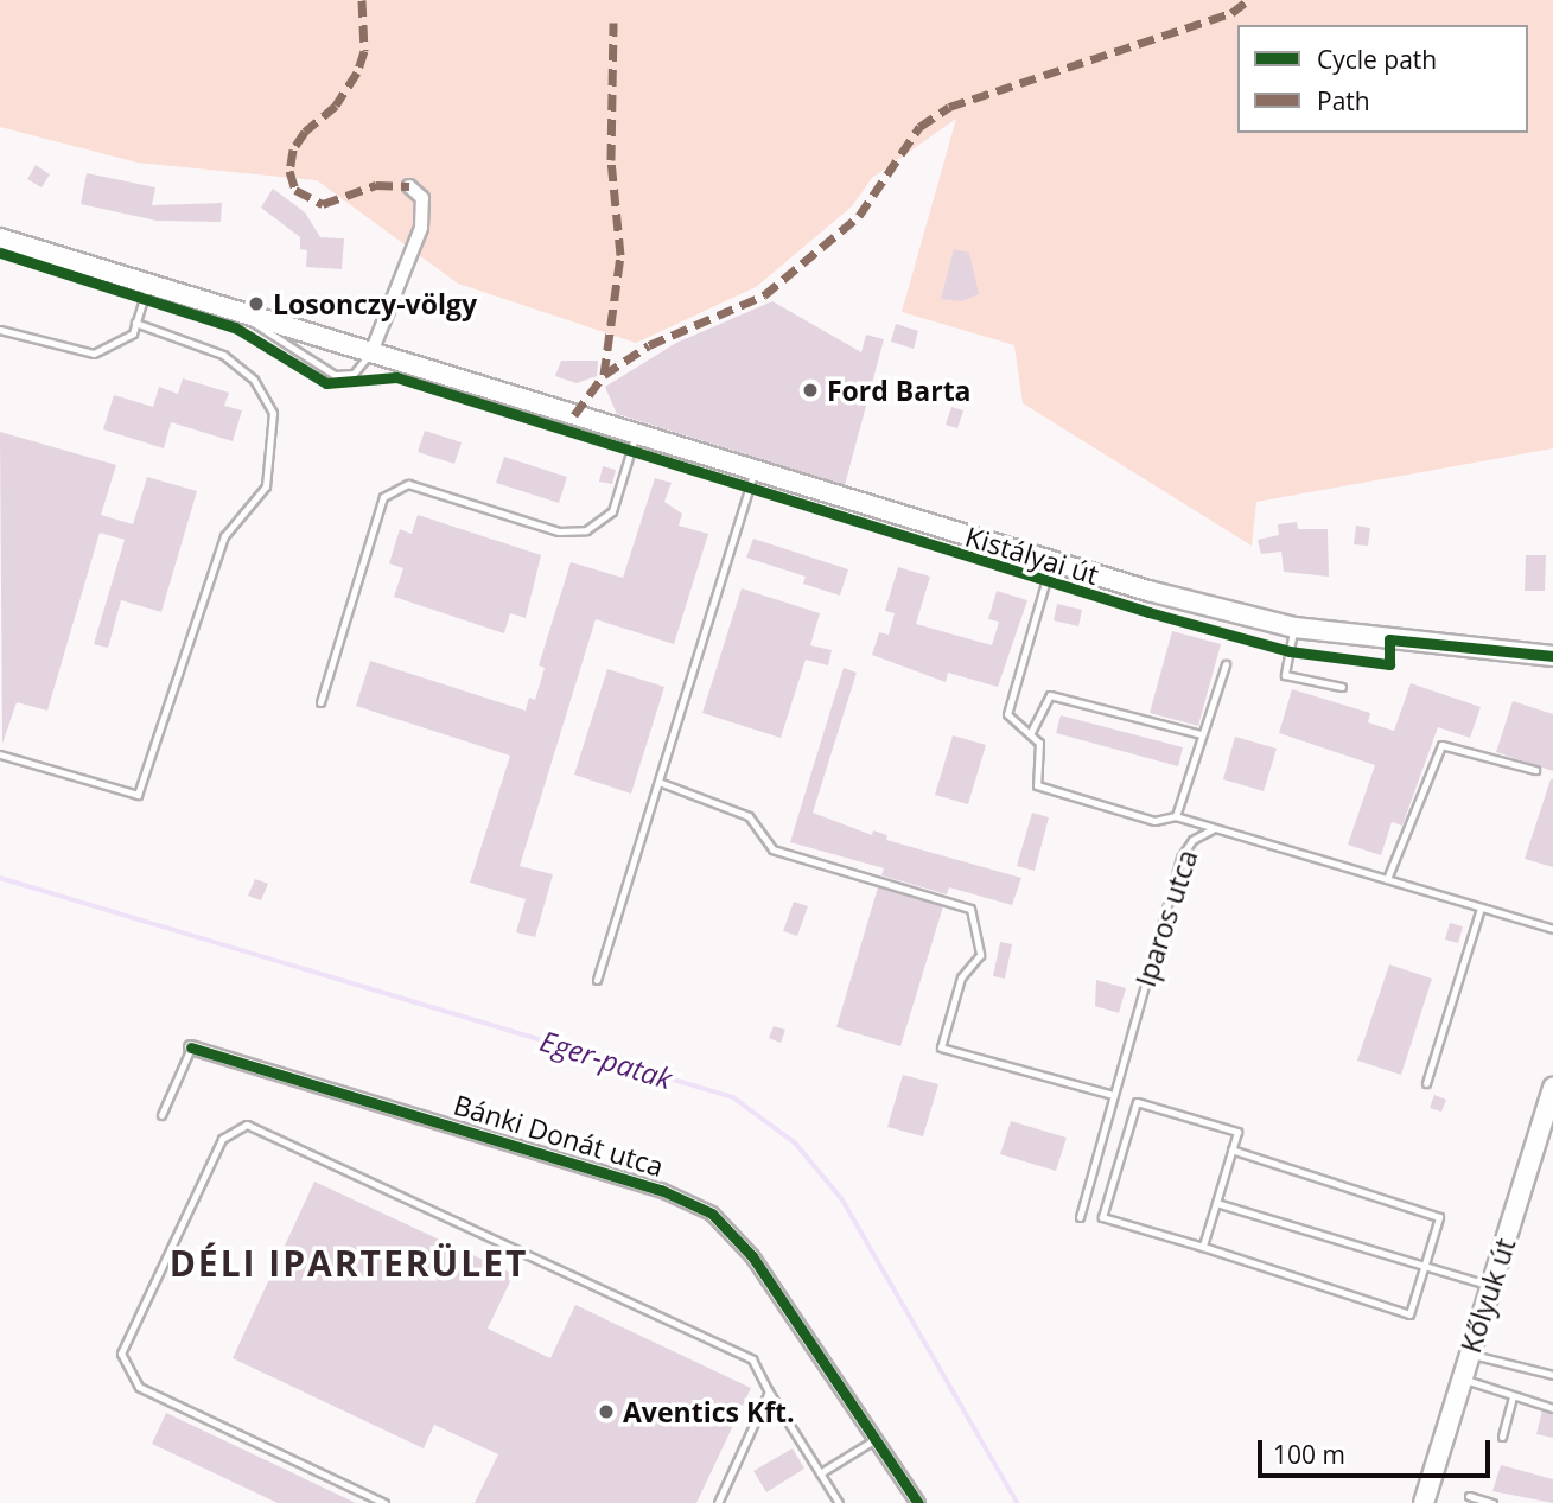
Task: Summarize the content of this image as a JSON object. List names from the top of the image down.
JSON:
{
  "streets": {
    "main road": ["Kistályai út", "Kőlyuk út"],
    "street": ["Bánki Donát utca"],
    "lane": ["Iparos utca"]
  },
  "districts": ["DÉLI IPARTERÜLET"],
  "water": ["Eger-patak"],
  "places": ["Losonczy-völgy", "Ford Barta", "Aventics Kft."],
  "legend": ["Cycle path", "Path"],
  "scale_bar": "100 m"
}
